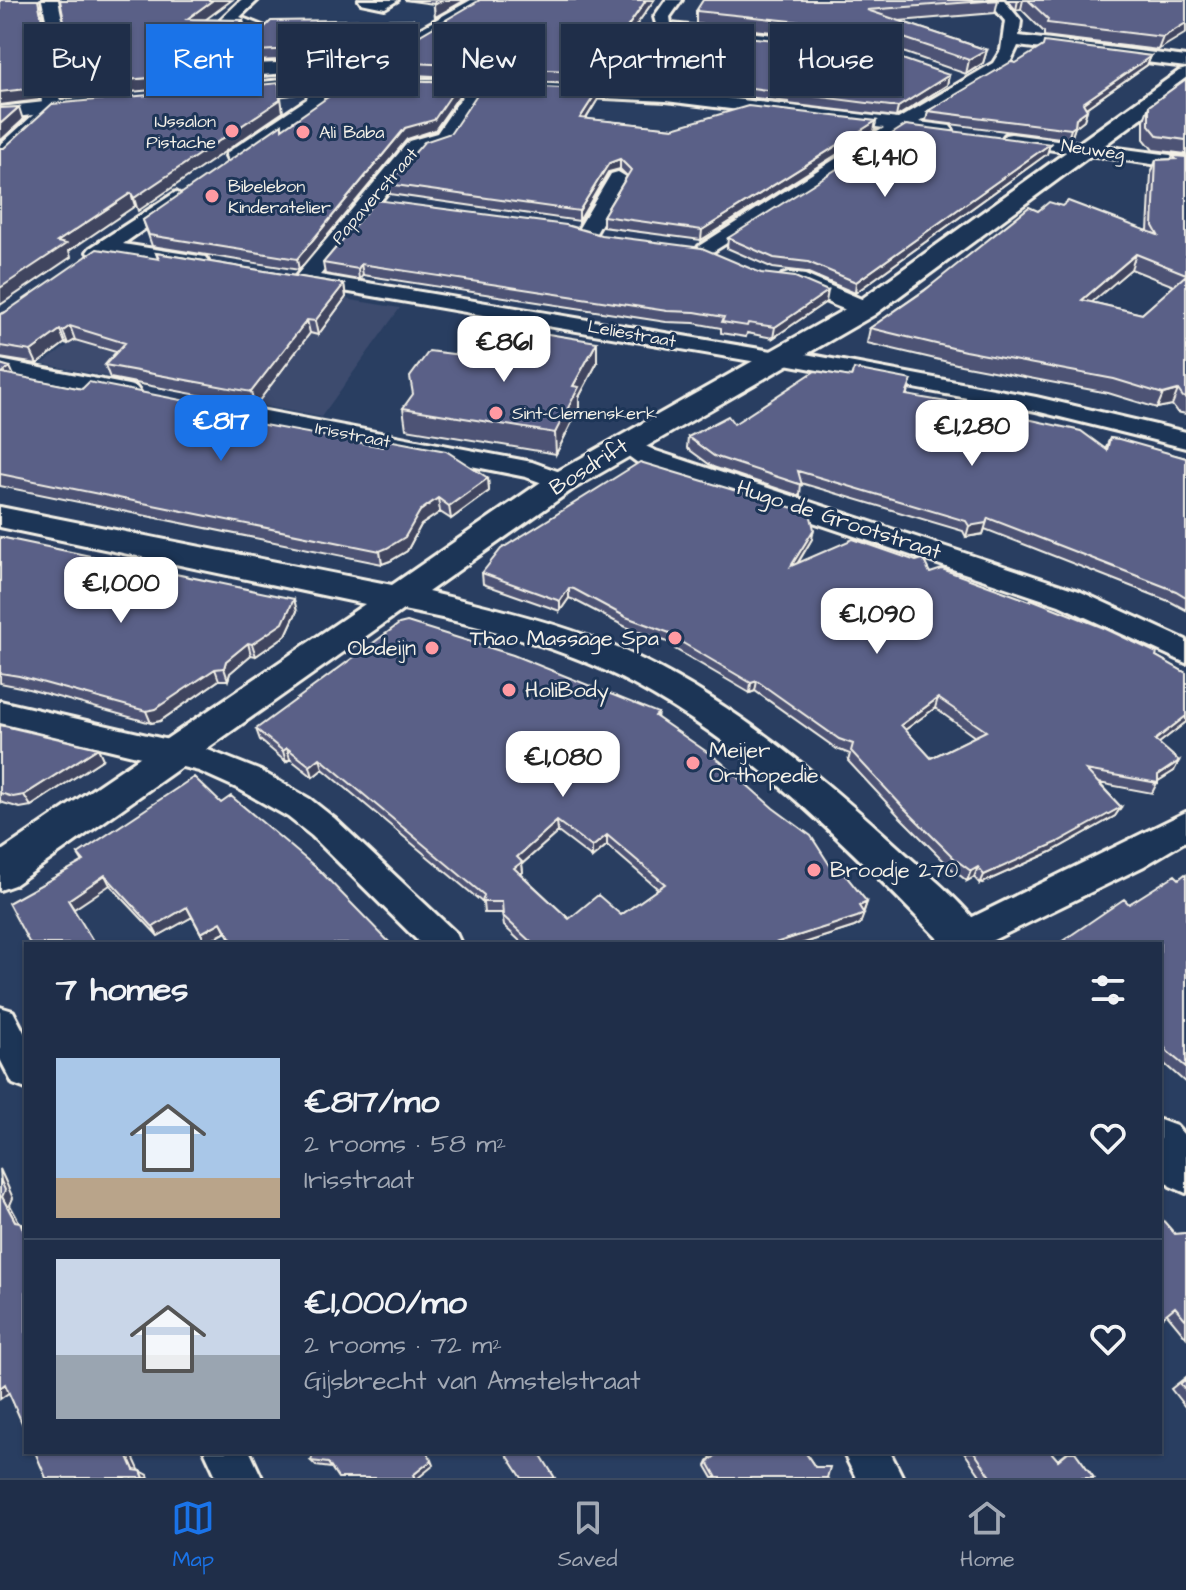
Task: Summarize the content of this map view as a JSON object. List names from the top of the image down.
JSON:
{
  "streets": {
    "street": [
      "Neuweg",
      "Papaverstraat",
      "Leliestraat",
      "Irisstraat",
      "Bosdrift",
      "Hugo de Grootstraat"
    ]
  },
  "crossings": [
    ["Neuweg", "Bosdrift"],
    ["Papaverstraat", "Leliestraat"],
    ["Leliestraat", "Bosdrift"],
    ["Irisstraat", "Bosdrift"],
    ["Bosdrift", "Hugo de Grootstraat"]
  ],
  "places": [
    "IJssalon Pistache",
    "Ali Baba",
    "Bibelebon Kinderatelier",
    "Sint-Clemenskerk",
    "Thao Massage Spa",
    "Obdeijn",
    "HoliBody",
    "Meijer Orthopedie",
    "Broodje 270"
  ],
  "page": {
    "chip": [
      "Buy",
      "Rent",
      "Filters",
      "New",
      "Apartment",
      "House"
    ],
    "price": [
      "€1,410",
      "€861",
      "€817",
      "€1,280",
      "€1,000",
      "€1,090",
      "€1,080"
    ],
    "heading": "7 homes",
    "list": [
      {
        "name": "€817/mo",
        "note": "2 rooms · 58 m² · Irisstraat"
      },
      {
        "name": "€1,000/mo",
        "note": "2 rooms · 72 m² · Gijsbrecht van Amstelstraat"
      }
    ],
    "tabs": ["Map", "Saved", "Home"]
  }
}
